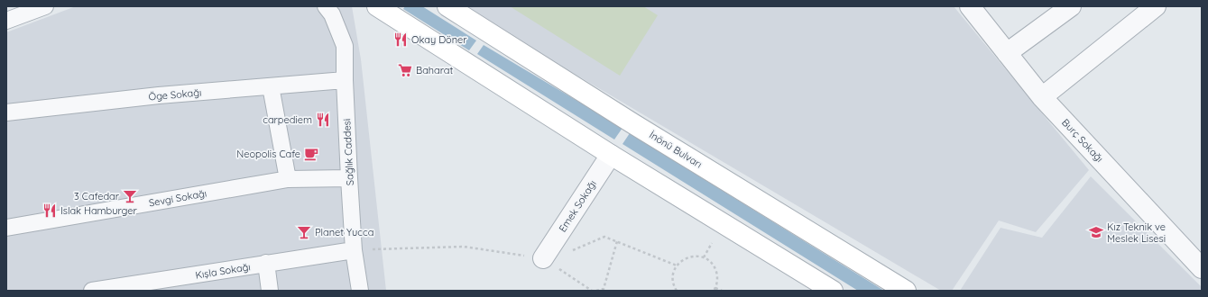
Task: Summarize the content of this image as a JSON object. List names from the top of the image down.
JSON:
{
  "streets": {
    "main road": ["İnönü Bulvarı"],
    "street": [
      "Öge Sokağı",
      "Burç Sokağı",
      "Sağlık Caddesi",
      "Sevgi Sokağı",
      "Emek Sokağı",
      "Kışla Sokağı"
    ]
  },
  "crossings": [
    ["Öge Sokağı", "Sağlık Caddesi"],
    ["Sağlık Caddesi", "Sevgi Sokağı"],
    ["Sağlık Caddesi", "Kışla Sokağı"]
  ],
  "places": {
    "restaurant": ["Okay Döner", "carpediem", "Islak Hamburger"],
    "supermarket": ["Baharat"],
    "cafe": ["Neopolis Cafe"],
    "bar": ["3 Cafedar", "Planet Yucca"],
    "school or university": ["Kız Teknik ve Meslek Lisesi"]
  }
}
